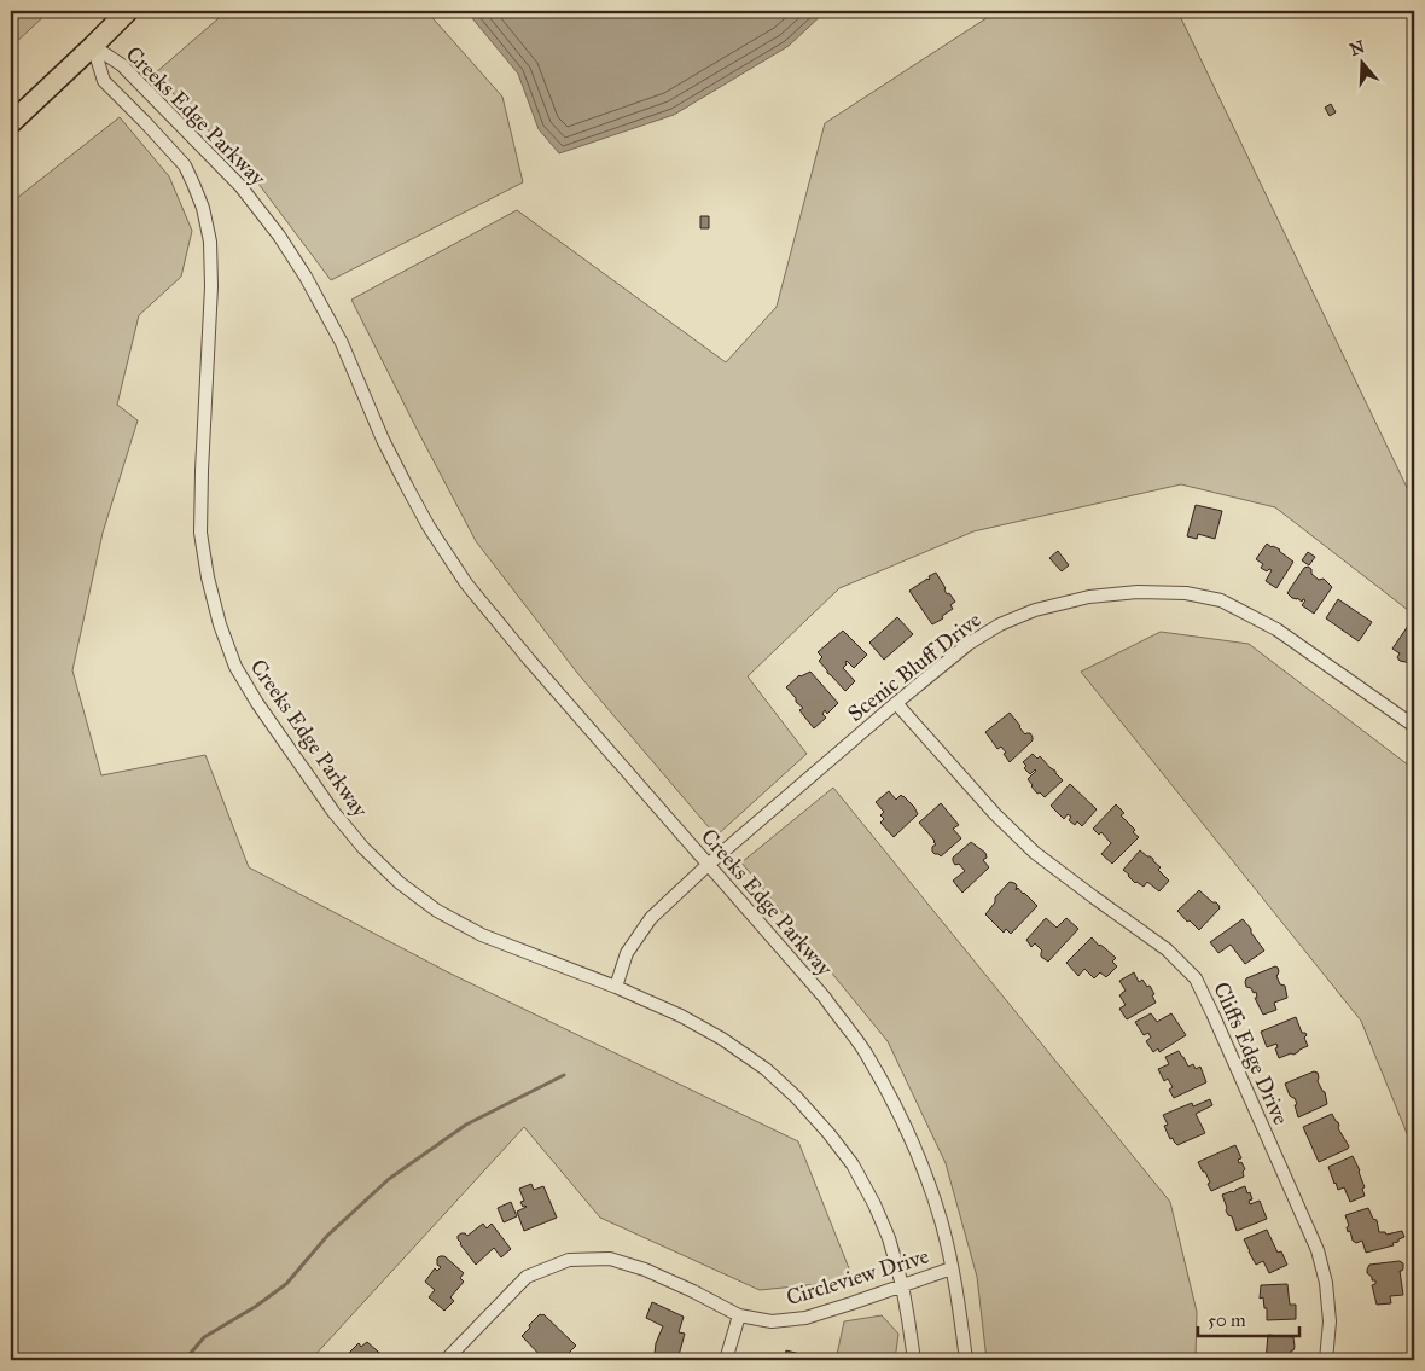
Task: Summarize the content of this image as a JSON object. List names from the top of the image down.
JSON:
{
  "streets": {
    "street": [
      "Creeks Edge Parkway",
      "Scenic Bluff Drive",
      "Cliffs Edge Drive",
      "Circleview Drive"
    ]
  },
  "crossings": [
    ["Creeks Edge Parkway", "Scenic Bluff Drive"],
    ["Creeks Edge Parkway", "Circleview Drive"],
    ["Scenic Bluff Drive", "Cliffs Edge Drive"]
  ],
  "scale_bar": "50 m",
  "north": "top"
}
